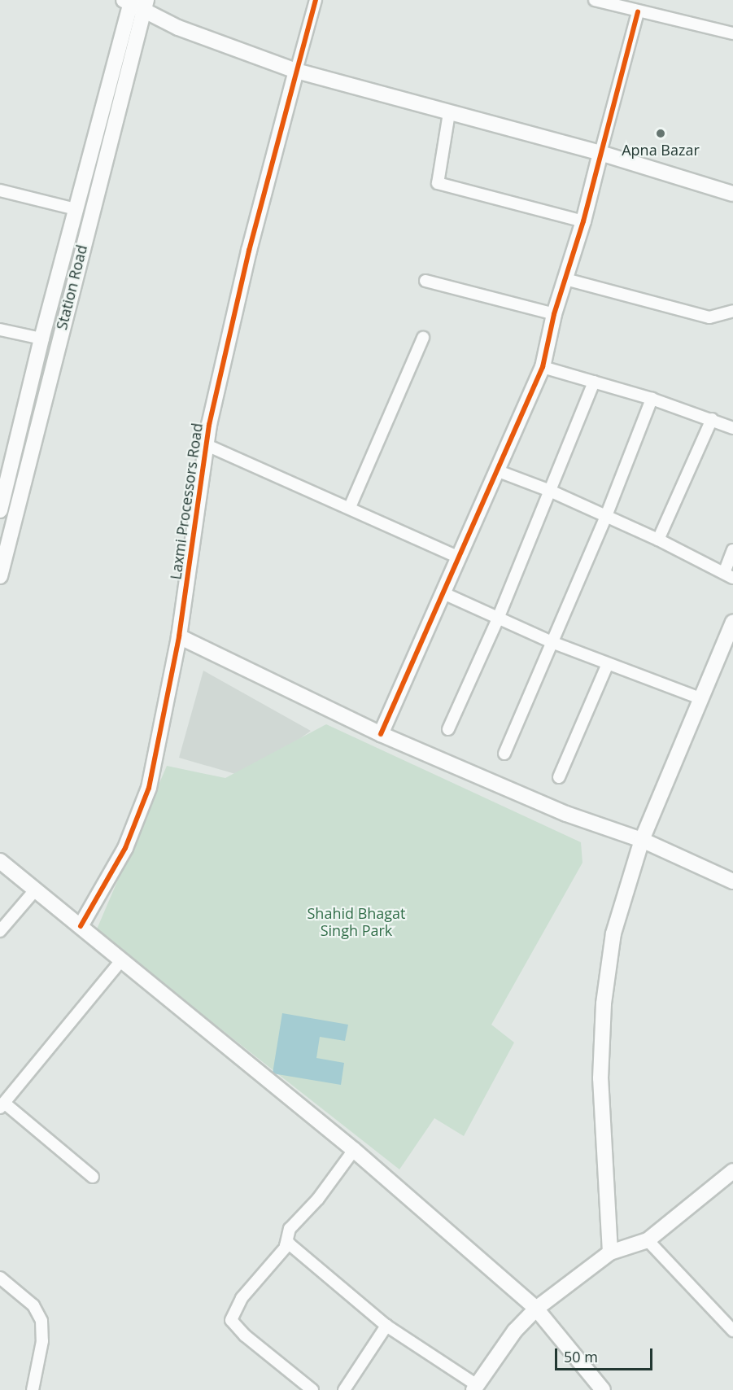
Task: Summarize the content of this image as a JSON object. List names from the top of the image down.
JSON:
{
  "streets": {
    "main road": ["Station Road", "Laxmi Processors Road"]
  },
  "parks": ["Shahid Bhagat Singh Park"],
  "places": ["Apna Bazar"],
  "scale_bar": "50 m"
}
